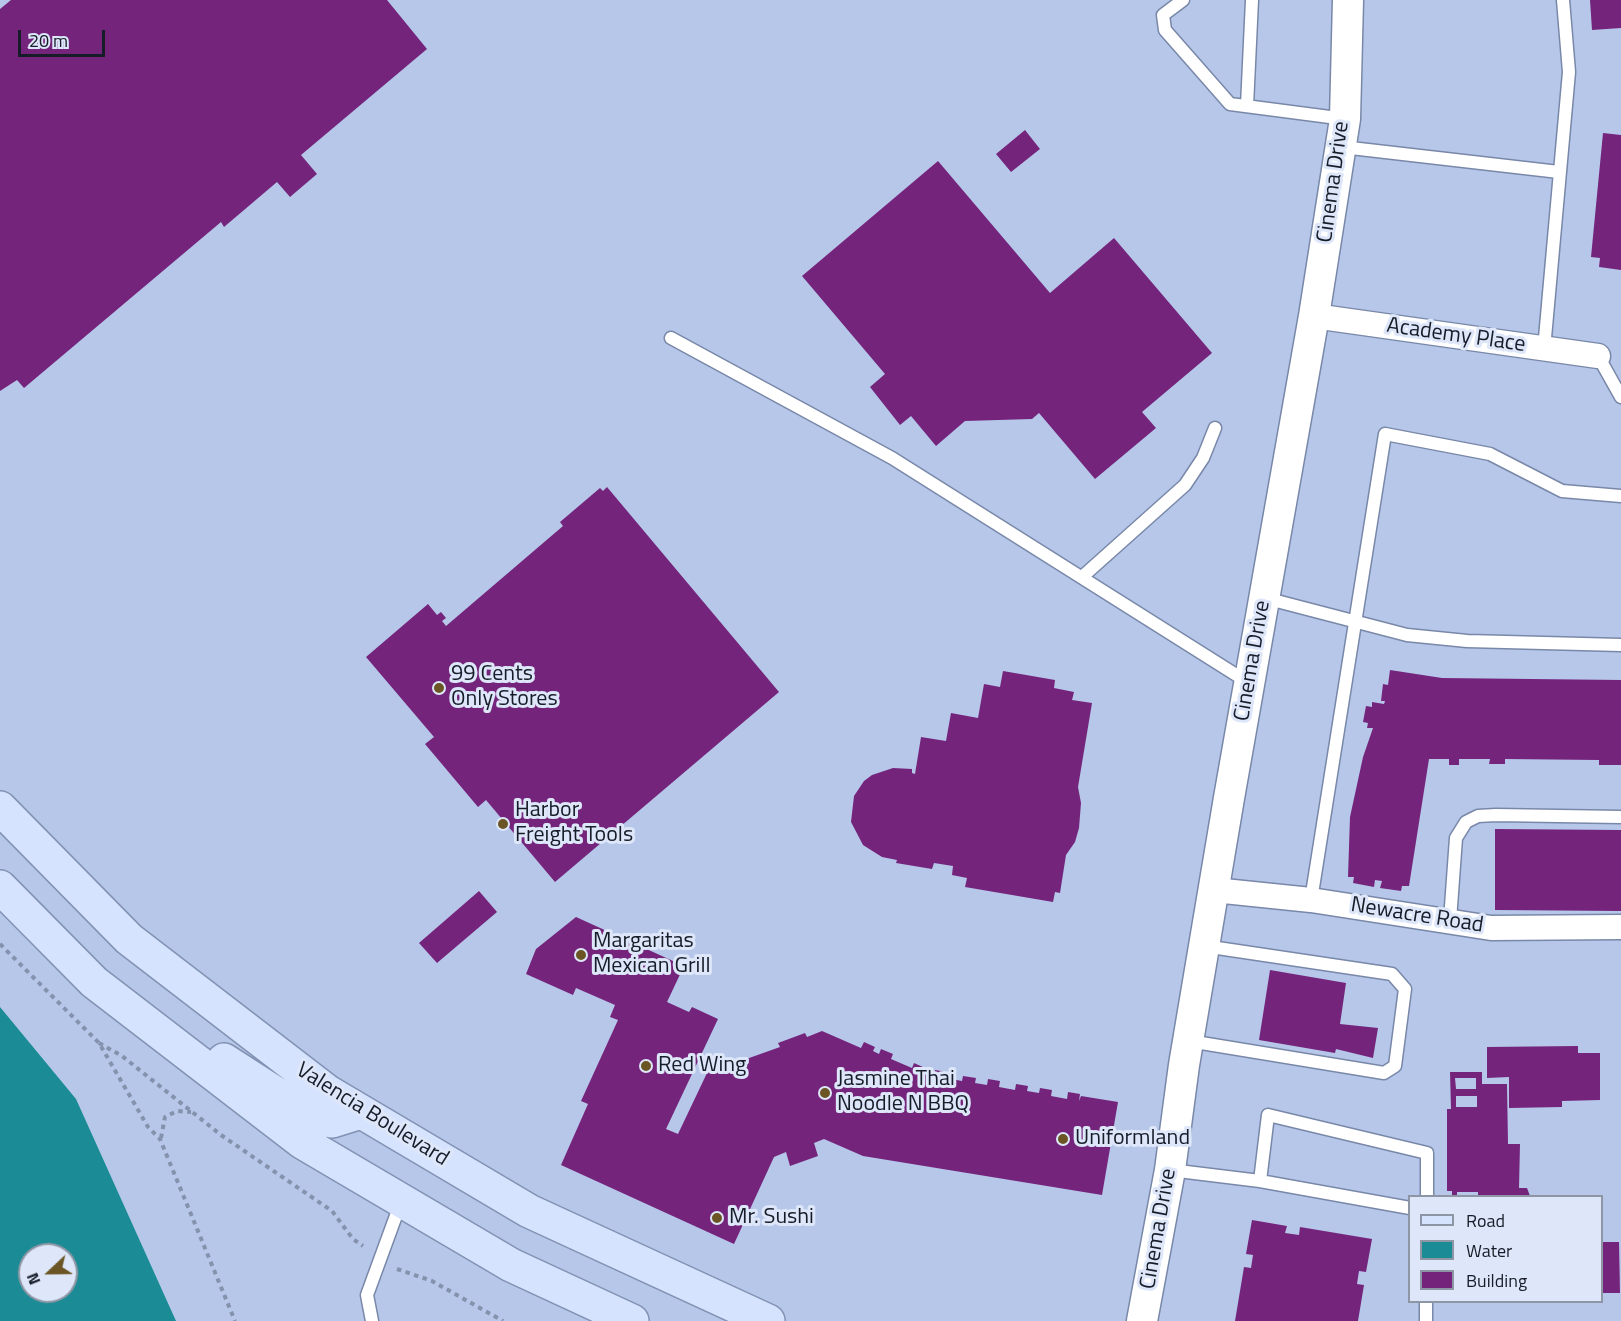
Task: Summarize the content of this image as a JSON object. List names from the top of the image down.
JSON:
{
  "streets": {
    "main road": ["Valencia Boulevard"],
    "street": ["Cinema Drive", "Academy Place", "Newacre Road"]
  },
  "crossings": [
    ["Cinema Drive", "Academy Place"],
    ["Cinema Drive", "Newacre Road"]
  ],
  "places": [
    "99 Cents Only Stores",
    "Harbor Freight Tools",
    "Margaritas Mexican Grill",
    "Red Wing",
    "Jasmine Thai Noodle N BBQ",
    "Uniformland",
    "Mr. Sushi"
  ],
  "legend": ["Road", "Water", "Building"],
  "scale_bar": "20 m",
  "north": "left"
}
